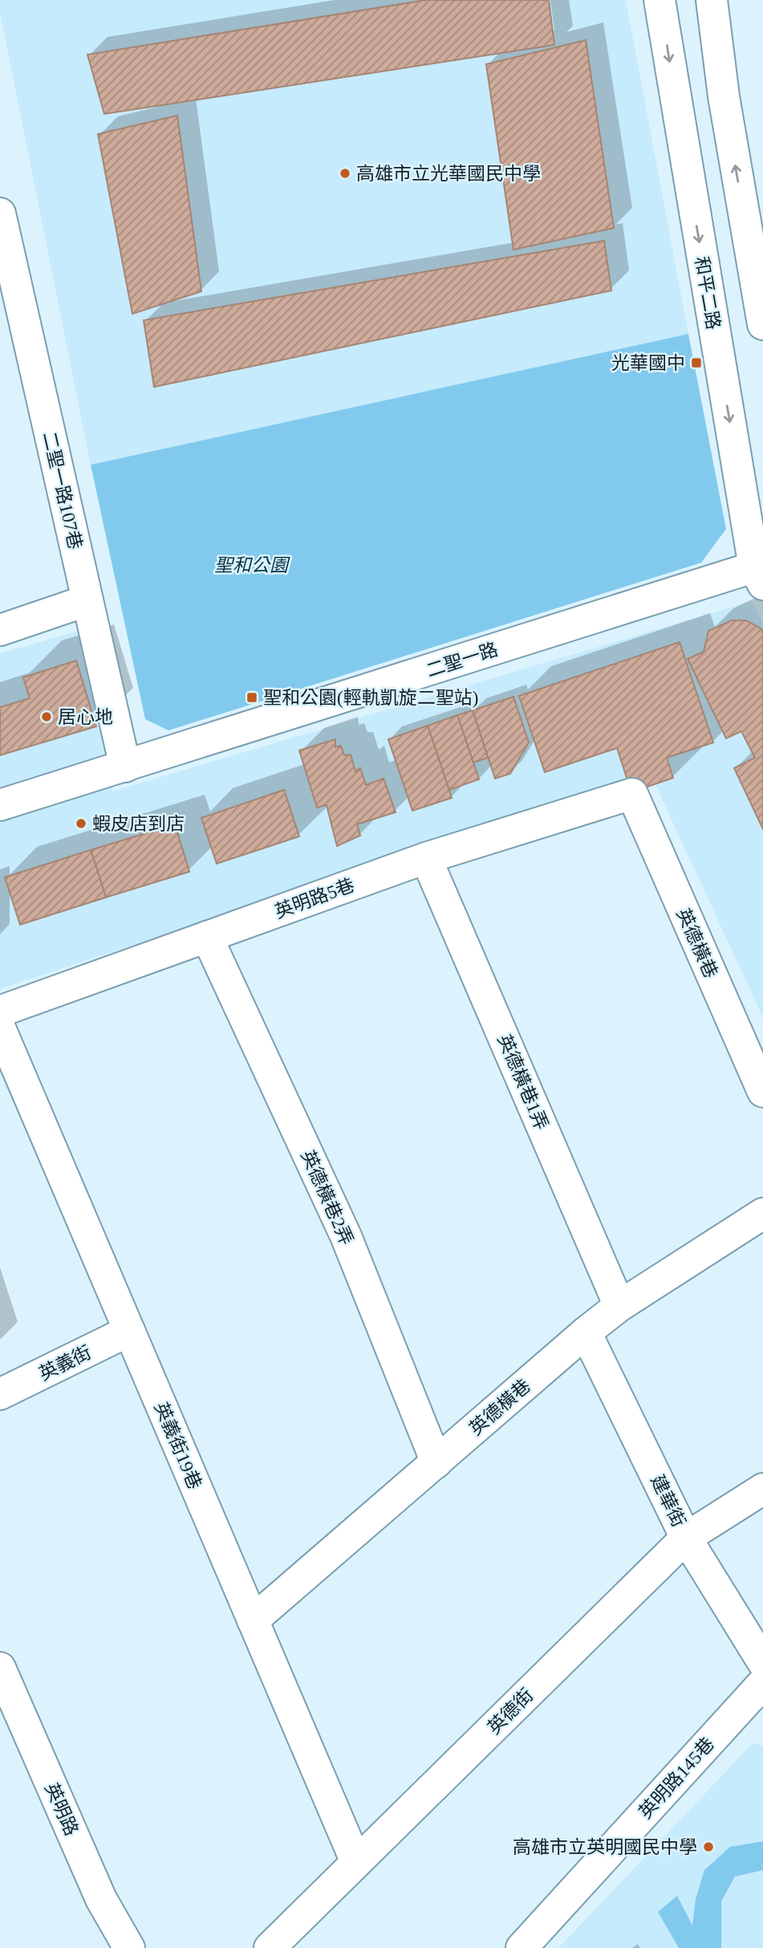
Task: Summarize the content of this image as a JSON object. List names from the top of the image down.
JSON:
{
  "streets": {
    "street": [
      "和平二路",
      "二聖一路107巷",
      "二聖一路",
      "英明路5巷",
      "英德橫巷",
      "英德橫巷1弄",
      "英德橫巷2弄",
      "英義街",
      "英義街19巷",
      "建華街",
      "英德街",
      "英明路145巷",
      "英明路"
    ]
  },
  "crossings": [
    ["和平二路", "二聖一路"],
    ["二聖一路107巷", "二聖一路"],
    ["英明路5巷", "英德橫巷"],
    ["英明路5巷", "英德橫巷1弄"],
    ["英明路5巷", "英德橫巷2弄"],
    ["英德橫巷", "英德橫巷1弄"],
    ["英德橫巷", "英德橫巷2弄"],
    ["英德橫巷", "英義街19巷"],
    ["英德橫巷", "建華街"],
    ["英義街", "英義街19巷"],
    ["英義街19巷", "英德街"],
    ["建華街", "英德街"]
  ],
  "parks": ["聖和公園"],
  "places": {
    "other": [
      "高雄市立光華國民中學",
      "居心地",
      "蝦皮店到店",
      "高雄市立英明國民中學"
    ],
    "transit": ["光華國中", "聖和公園(輕軌凱旋二聖站)"]
  }
}
